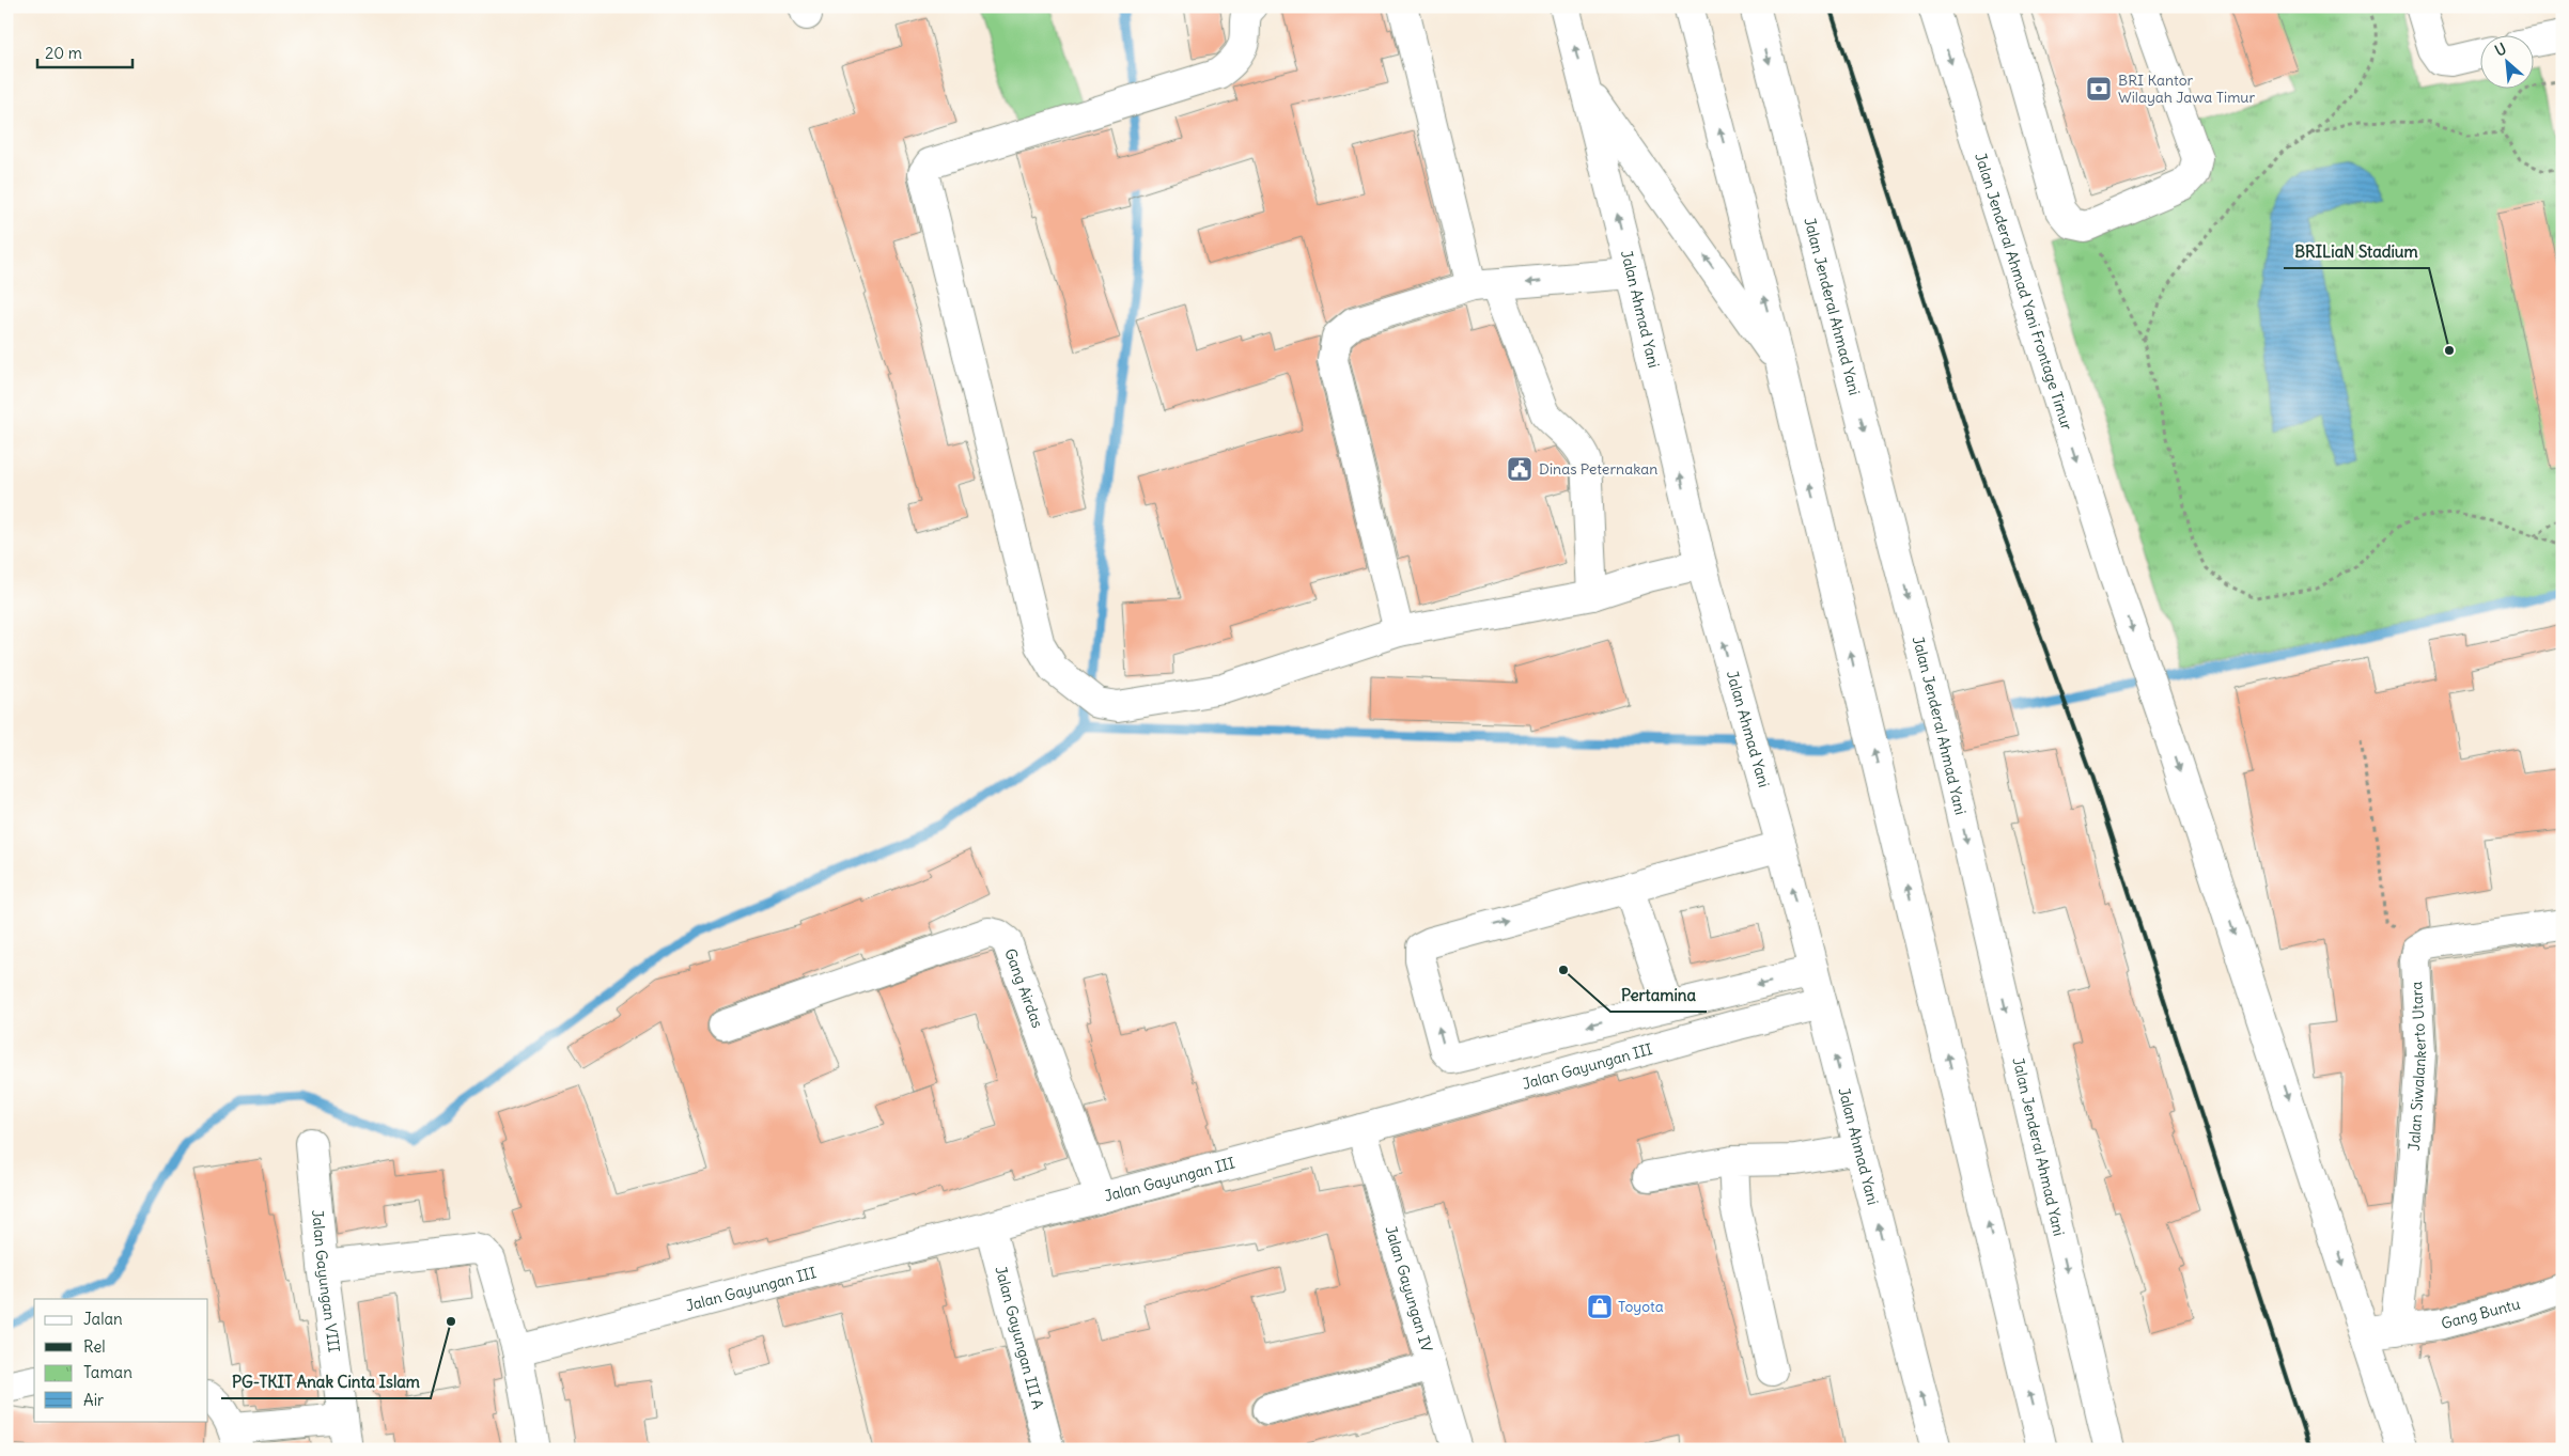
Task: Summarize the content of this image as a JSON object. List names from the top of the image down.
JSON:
{
  "streets": {
    "main road": [
      "Jalan Jenderal Ahmad Yani Frontage Timur",
      "Jalan Jenderal Ahmad Yani",
      "Jalan Ahmad Yani",
      "Gang Airdas",
      "Jalan Gayungan III",
      "Jalan Siwalankerto Utara",
      "Jalan Gayungan VIII",
      "Jalan Gayungan IV",
      "Gang Buntu",
      "Jalan Gayungan III A"
    ]
  },
  "crossings": [
    ["Jalan Jenderal Ahmad Yani Frontage Timur", "Gang Buntu"],
    ["Jalan Ahmad Yani", "Jalan Gayungan III"],
    ["Gang Airdas", "Jalan Gayungan III"],
    ["Jalan Gayungan III", "Jalan Gayungan IV"],
    ["Jalan Gayungan III", "Jalan Gayungan III A"],
    ["Jalan Siwalankerto Utara", "Gang Buntu"]
  ],
  "places": {
    "bank": ["BRI Kantor Wilayah Jawa Timur"],
    "other": ["BRILiaN Stadium", "Pertamina", "PG-TKIT Anak Cinta Islam"],
    "public building": ["Dinas Peternakan"],
    "shop": ["Toyota"]
  },
  "legend": [
    "Jalan",
    "Rel",
    "Taman",
    "Air"
  ],
  "scale_bar": "20 m",
  "north": "top left"
}
